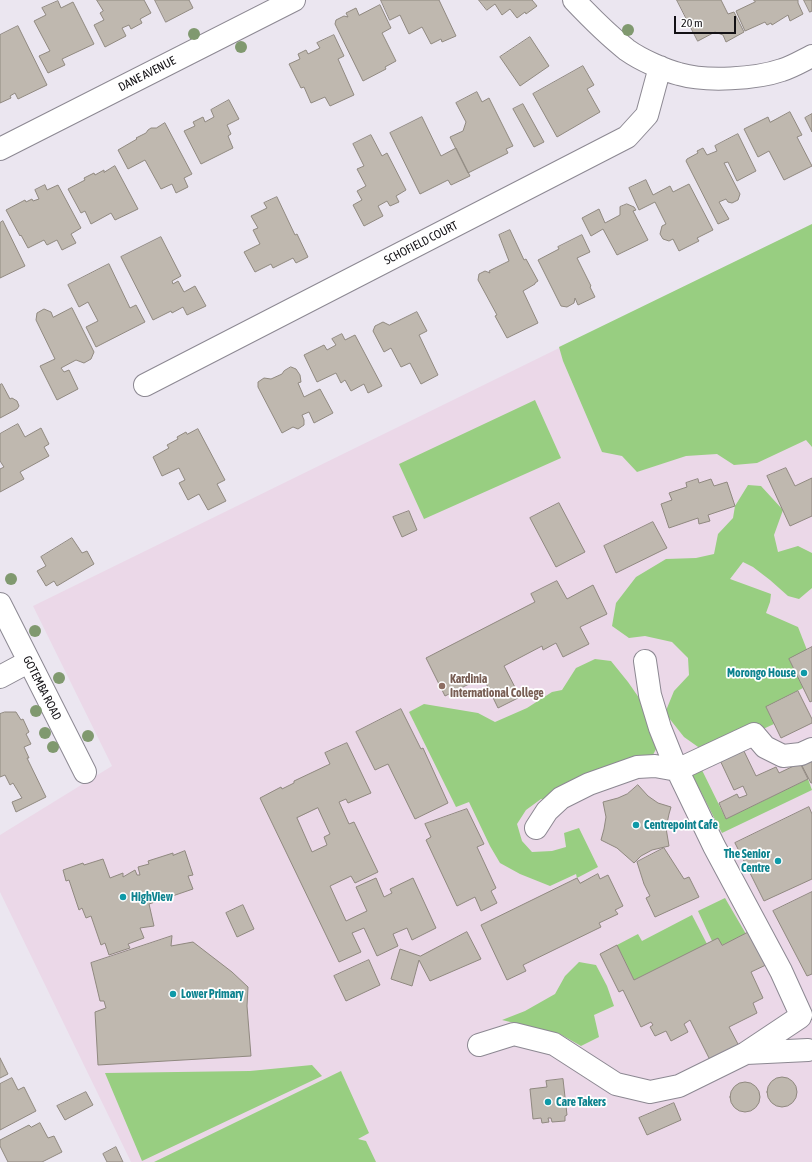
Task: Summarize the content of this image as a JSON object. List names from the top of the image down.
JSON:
{
  "streets": {
    "street": ["DANE AVENUE", "SCHOFIELD COURT", "GOTEMBA ROAD"]
  },
  "places": [
    "Morongo House",
    "Kardinia International College",
    "Centrepoint Cafe",
    "The Senior Centre",
    "HighView",
    "Lower Primary",
    "Care Takers"
  ],
  "scale_bar": "20 m"
}
